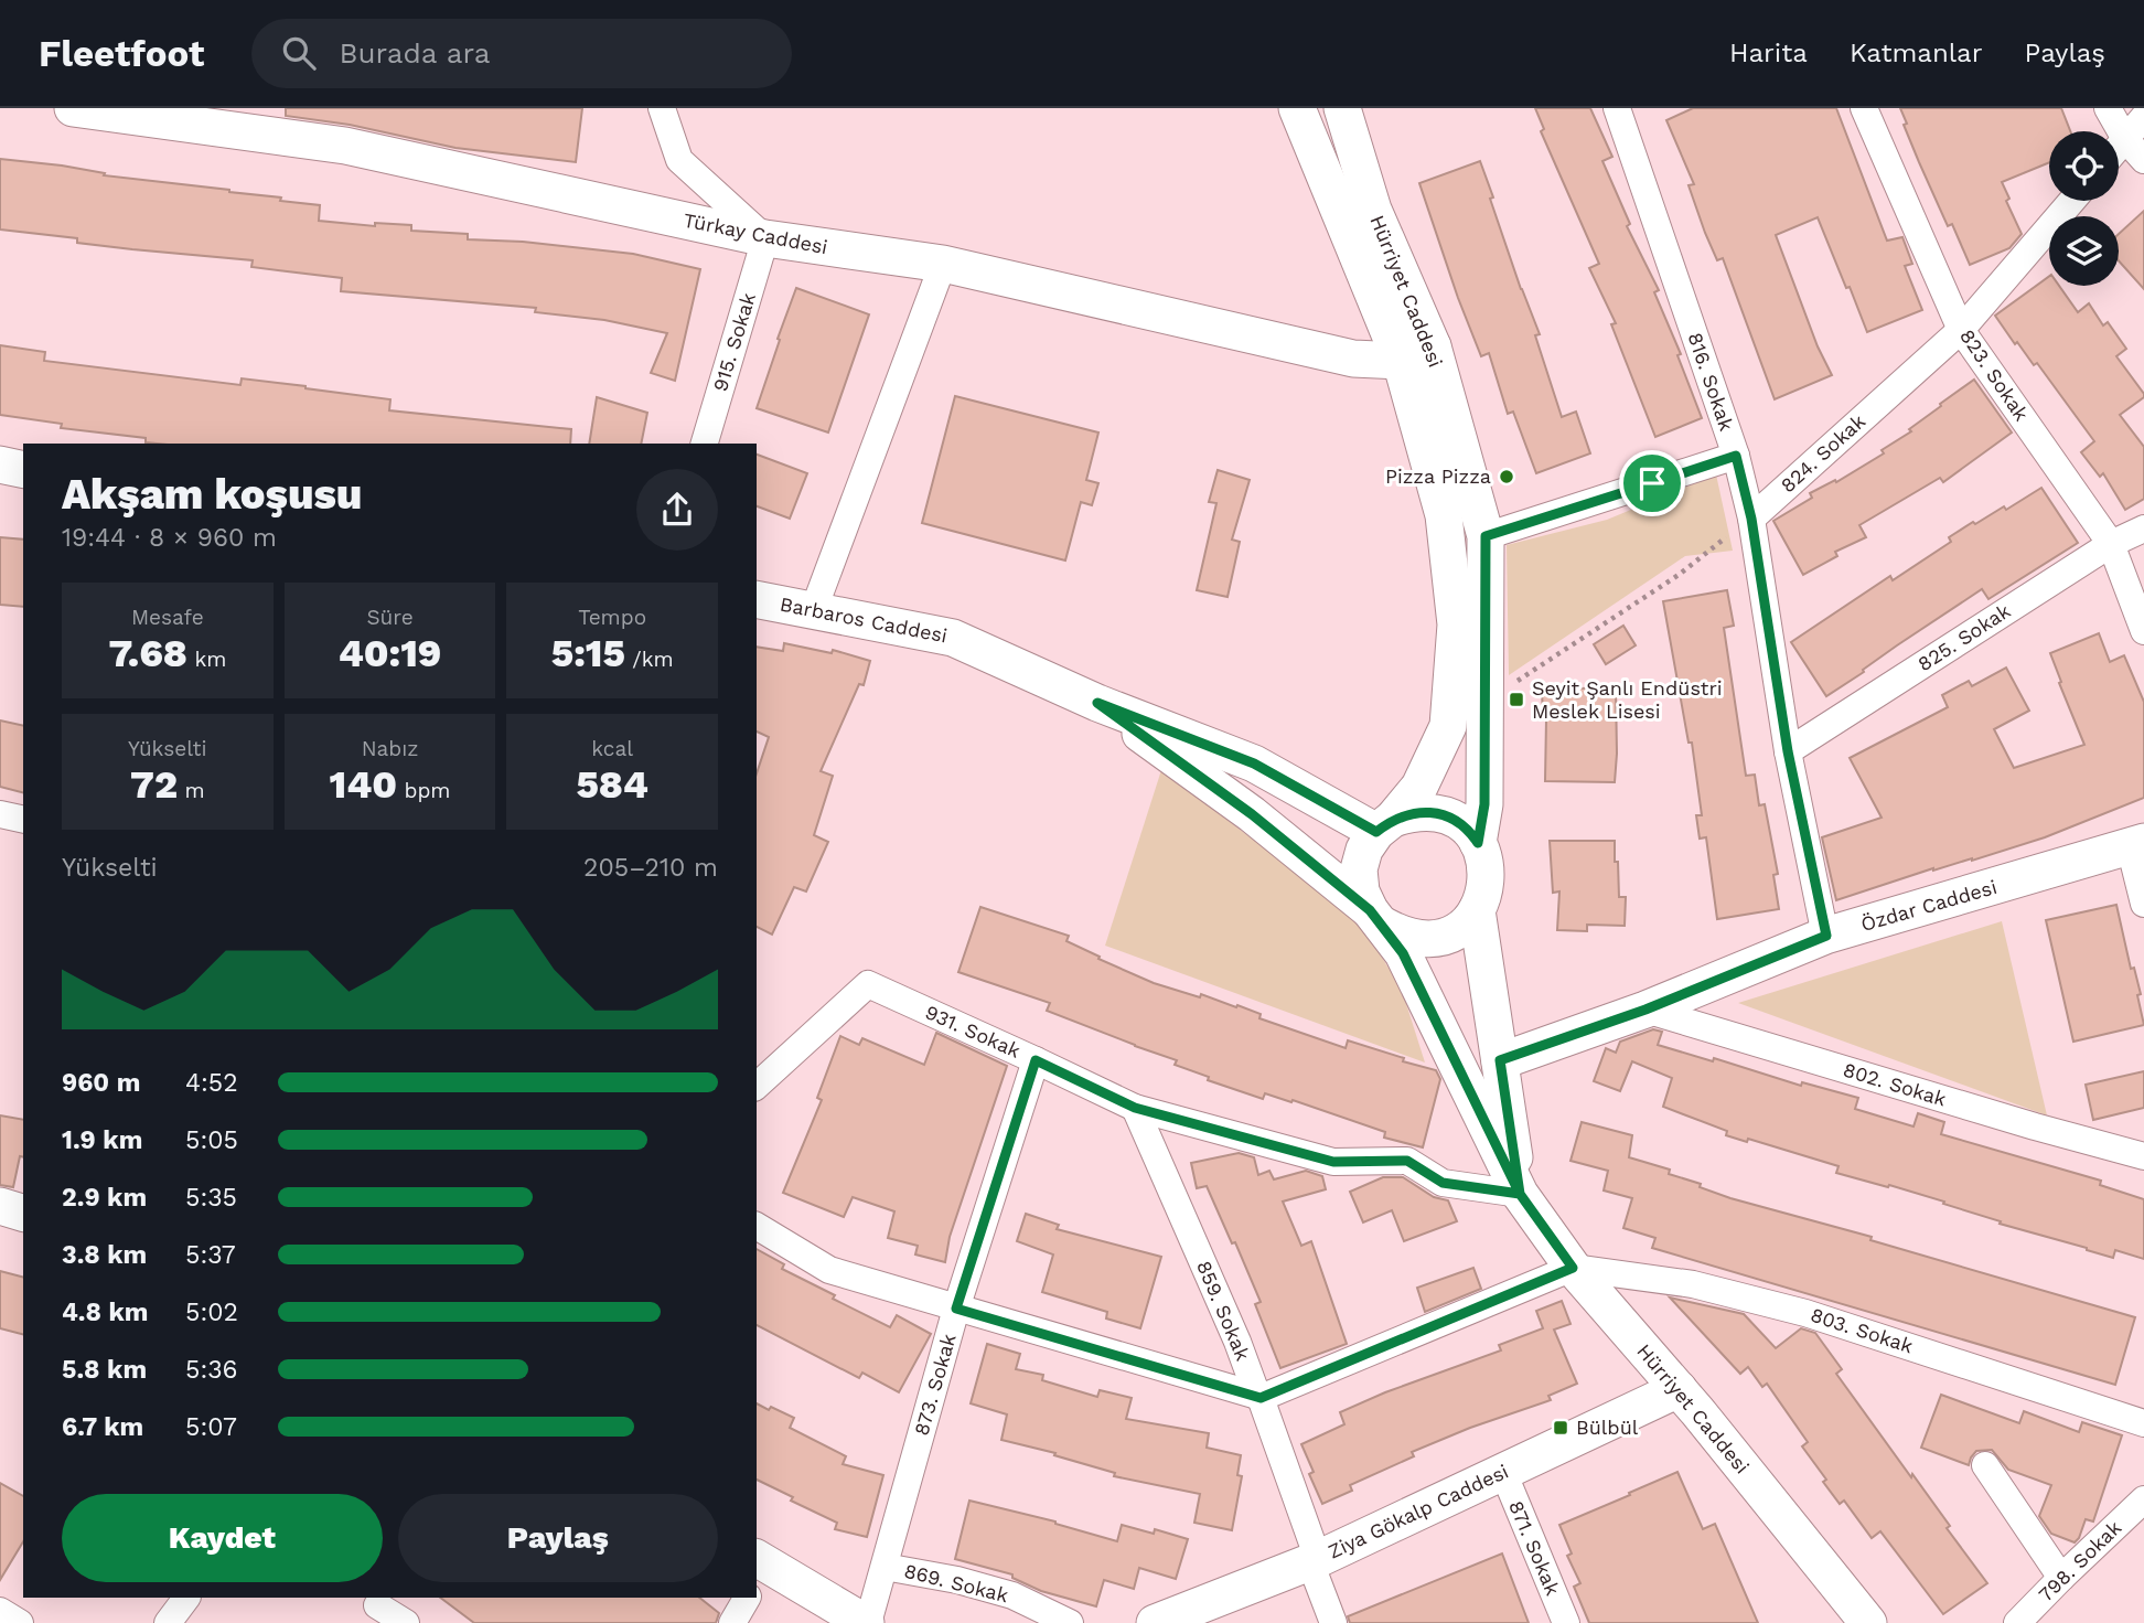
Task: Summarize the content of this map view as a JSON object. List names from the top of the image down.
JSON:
{
  "streets": {
    "main road": [
      "Türkay Caddesi",
      "Hürriyet Caddesi",
      "Barbaros Caddesi",
      "Özdar Caddesi",
      "Ziya Gökalp Caddesi"
    ],
    "street": [
      "915. Sokak",
      "823. Sokak",
      "816. Sokak",
      "824. Sokak",
      "825. Sokak",
      "931. Sokak",
      "802. Sokak",
      "859. Sokak",
      "803. Sokak",
      "873. Sokak",
      "871. Sokak",
      "798. Sokak",
      "869. Sokak"
    ]
  },
  "crossings": [
    ["Türkay Caddesi", "Hürriyet Caddesi"],
    ["Türkay Caddesi", "915. Sokak"],
    ["Hürriyet Caddesi", "Barbaros Caddesi"],
    ["Hürriyet Caddesi", "Özdar Caddesi"],
    ["Hürriyet Caddesi", "931. Sokak"],
    ["Hürriyet Caddesi", "803. Sokak"],
    ["Hürriyet Caddesi", "Ziya Gökalp Caddesi"],
    ["823. Sokak", "824. Sokak"],
    ["823. Sokak", "825. Sokak"],
    ["816. Sokak", "824. Sokak"],
    ["816. Sokak", "825. Sokak"],
    ["816. Sokak", "Özdar Caddesi"],
    ["Özdar Caddesi", "802. Sokak"],
    ["931. Sokak", "859. Sokak"],
    ["931. Sokak", "873. Sokak"],
    ["859. Sokak", "Ziya Gökalp Caddesi"],
    ["873. Sokak", "869. Sokak"],
    ["Ziya Gökalp Caddesi", "871. Sokak"]
  ],
  "places": {
    "other": ["Pizza Pizza"],
    "transit": ["Seyit Şanlı Endüstri Meslek Lisesi", "Bülbül"]
  },
  "page": {
    "header": "Fleetfoot",
    "search": "Burada ara",
    "nav": ["Harita", "Katmanlar", "Paylaş"],
    "heading": ["Akşam koşusu", "19:44 · 8 × 960 m"],
    "stats": [
      ["Mesafe", "7.68 km"],
      ["Süre", "40:19"],
      ["Tempo", "5:15 /km"],
      ["Yükselti", "72 m"],
      ["Nabız", "140 bpm"],
      ["kcal", "584"]
    ],
    "chart": ["Yükselti", "205–210 m"],
    "list": [
      {
        "name": "960 m",
        "note": "4:52"
      },
      {
        "name": "1.9 km",
        "note": "5:05"
      },
      {
        "name": "2.9 km",
        "note": "5:35"
      },
      {
        "name": "3.8 km",
        "note": "5:37"
      },
      {
        "name": "4.8 km",
        "note": "5:02"
      },
      {
        "name": "5.8 km",
        "note": "5:36"
      },
      {
        "name": "6.7 km",
        "note": "5:07"
      }
    ],
    "buttons": ["Kaydet", "Paylaş"]
  }
}
